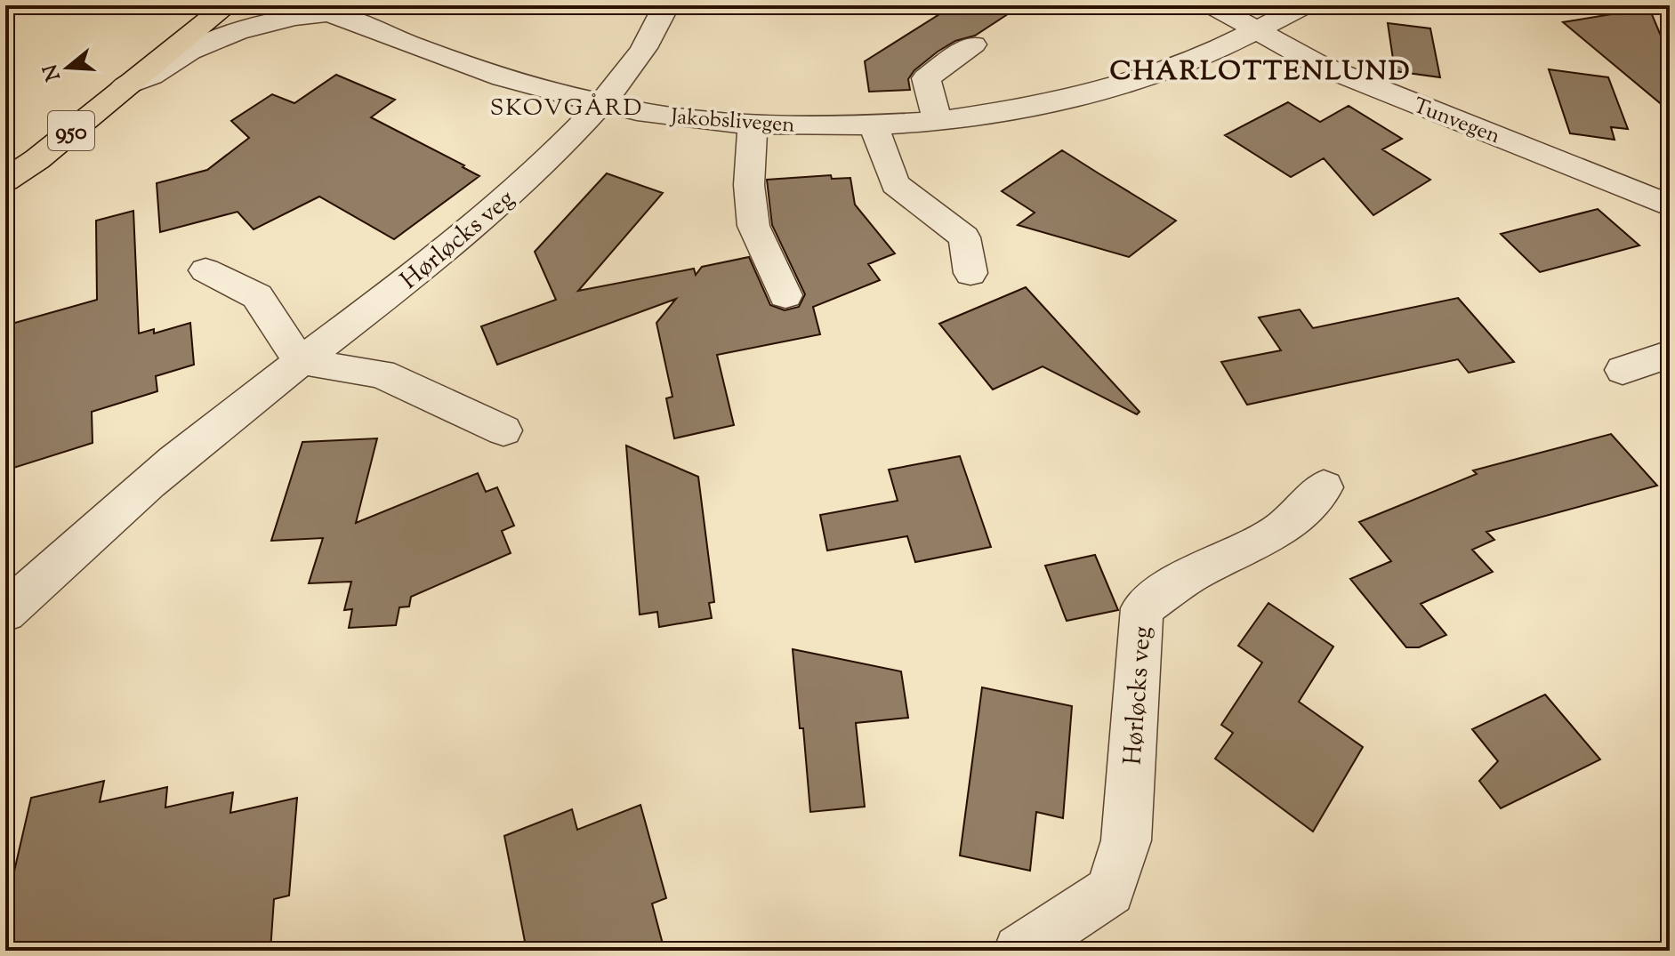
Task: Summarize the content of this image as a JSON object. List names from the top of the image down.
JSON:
{
  "streets": {
    "main road": ["950"],
    "street": ["Jakobslivegen", "Tunvegen", "Hørløcks veg"]
  },
  "crossings": [
    ["Jakobslivegen", "Tunvegen"],
    ["Jakobslivegen", "Hørløcks veg"]
  ],
  "districts": ["CHARLOTTENLUND", "SKOVGÅRD"],
  "north": "left"
}
